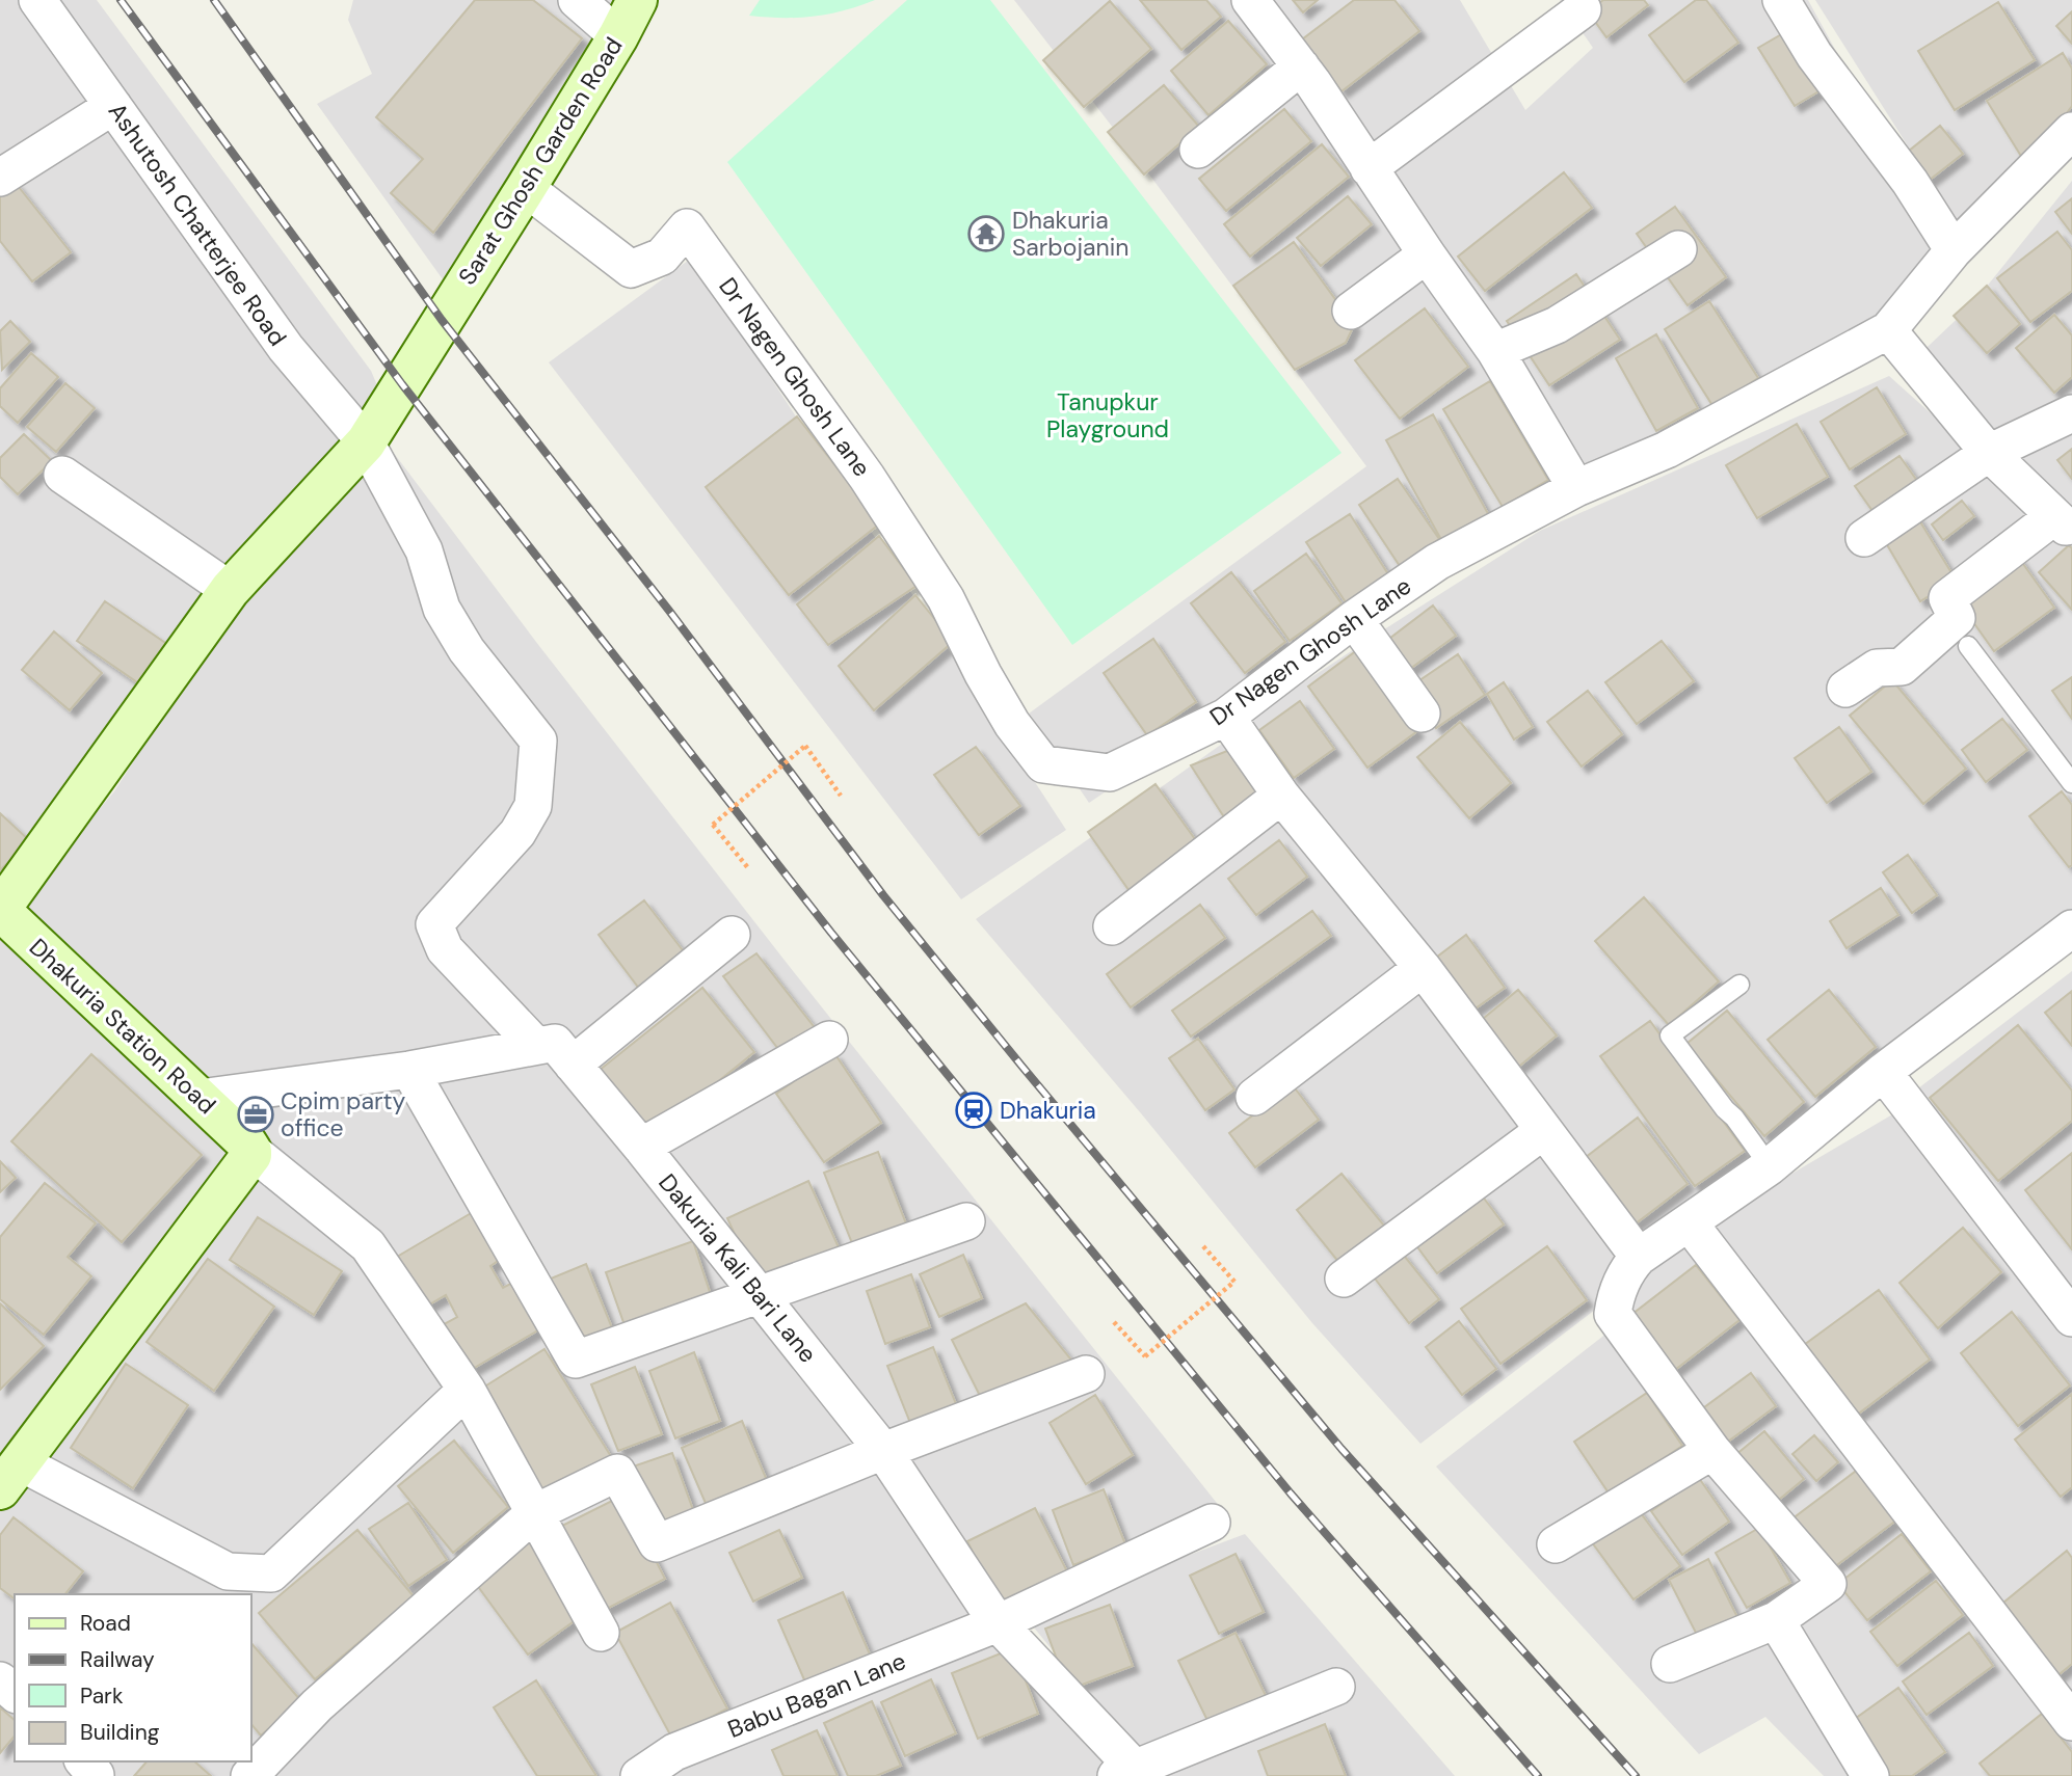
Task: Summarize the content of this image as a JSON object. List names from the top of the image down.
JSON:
{
  "streets": {
    "street": [
      "Sarat Ghosh Garden Road",
      "Ashutosh Chatterjee Road",
      "Dr Nagen Ghosh Lane",
      "Dhakuria Station Road",
      "Dakuria Kali Bari Lane",
      "Babu Bagan Lane"
    ]
  },
  "crossings": [
    ["Sarat Ghosh Garden Road", "Dr Nagen Ghosh Lane"],
    ["Sarat Ghosh Garden Road", "Dhakuria Station Road"],
    ["Ashutosh Chatterjee Road", "Dhakuria Station Road"],
    ["Ashutosh Chatterjee Road", "Dakuria Kali Bari Lane"],
    ["Dakuria Kali Bari Lane", "Babu Bagan Lane"]
  ],
  "parks": ["Tanupkur Playground"],
  "places": {
    "temple": ["Dhakuria Sarbojanin"],
    "station": ["Dhakuria"],
    "office": ["Cpim party office"]
  },
  "legend": [
    "Road",
    "Railway",
    "Park",
    "Building"
  ]
}
